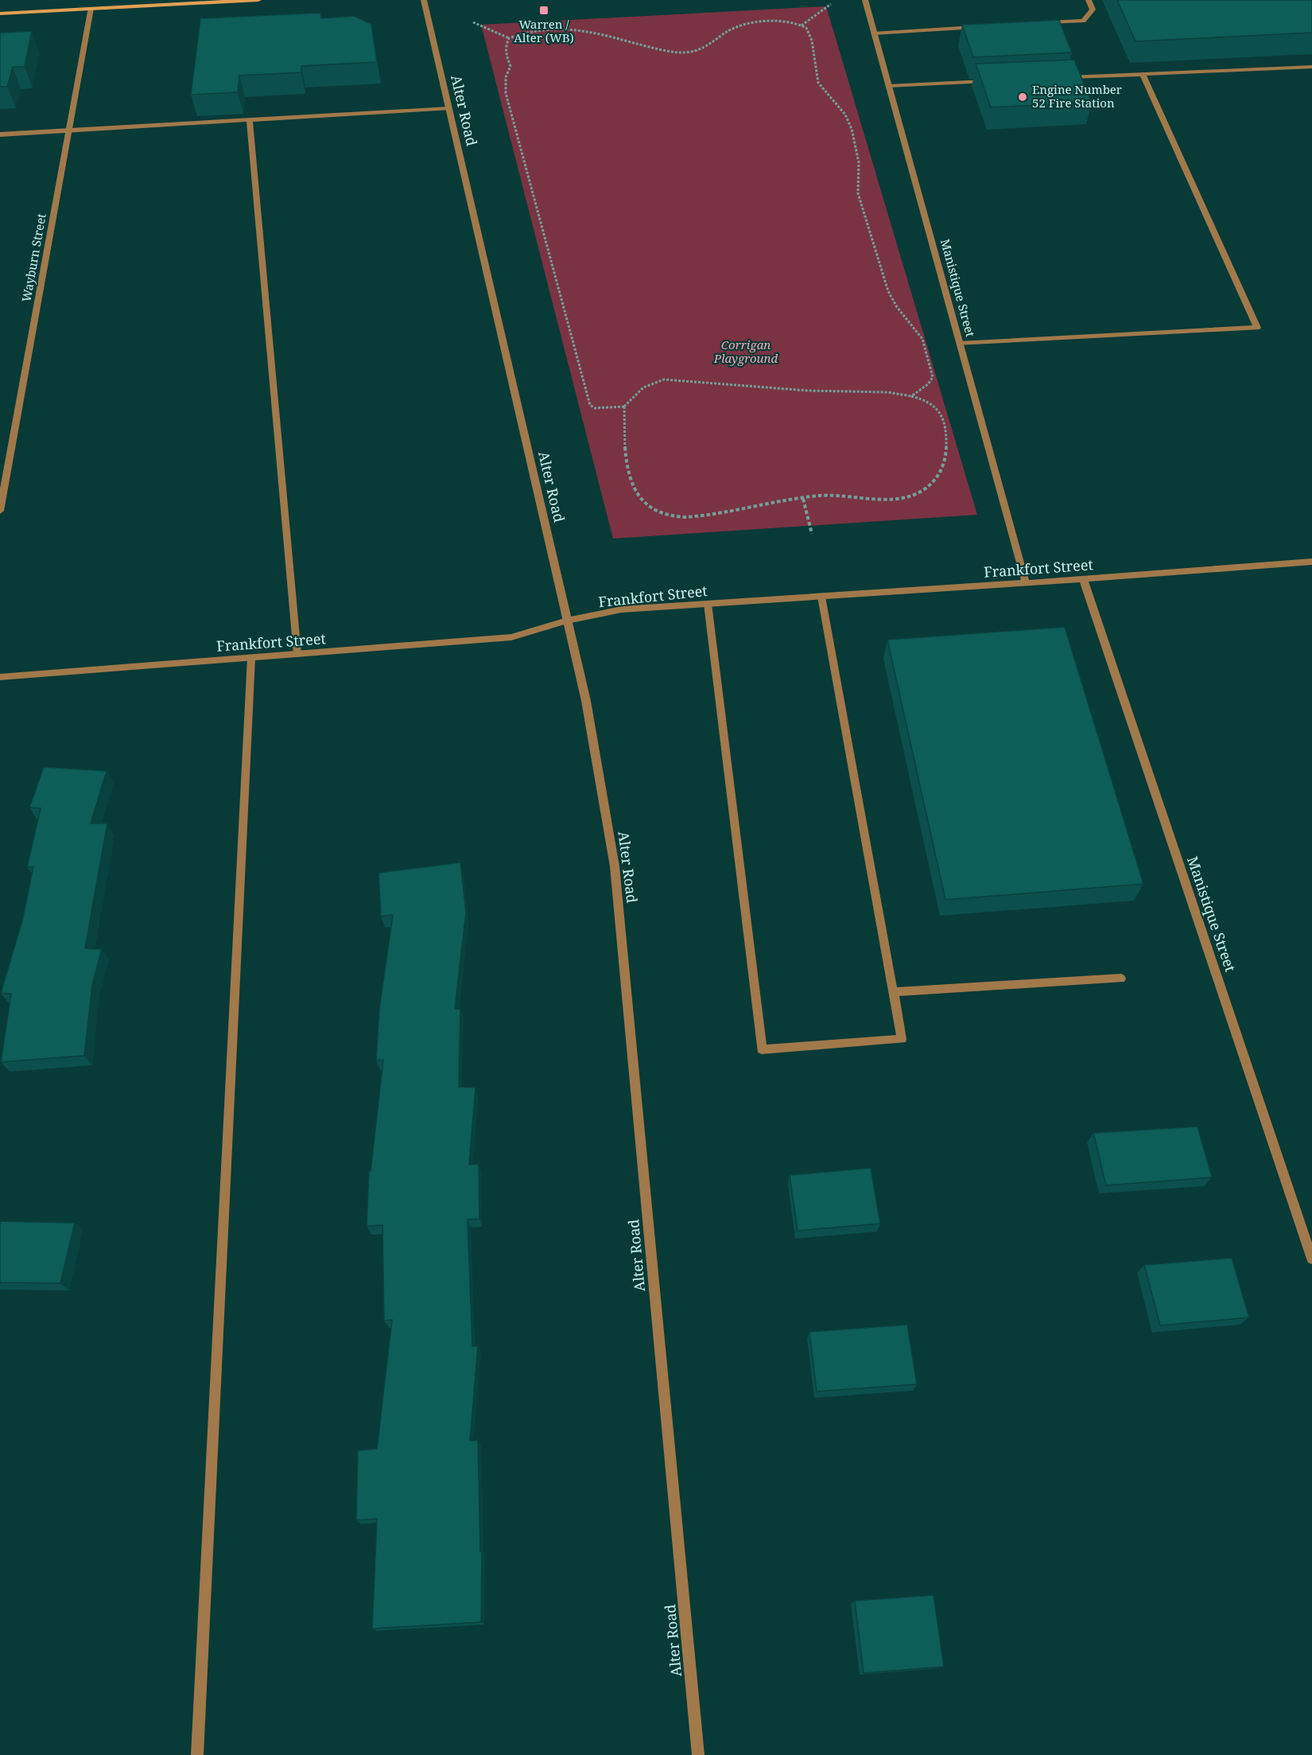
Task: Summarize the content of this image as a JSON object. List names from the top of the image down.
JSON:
{
  "streets": {
    "street": [
      "Alter Road",
      "Wayburn Street",
      "Manistique Street",
      "Frankfort Street"
    ]
  },
  "crossings": [
    ["Alter Road", "Frankfort Street"],
    ["Manistique Street", "Frankfort Street"]
  ],
  "parks": ["Corrigan Playground"],
  "places": {
    "transit": ["Warren / Alter (WB)"],
    "other": ["Engine Number 52 Fire Station"]
  }
}
